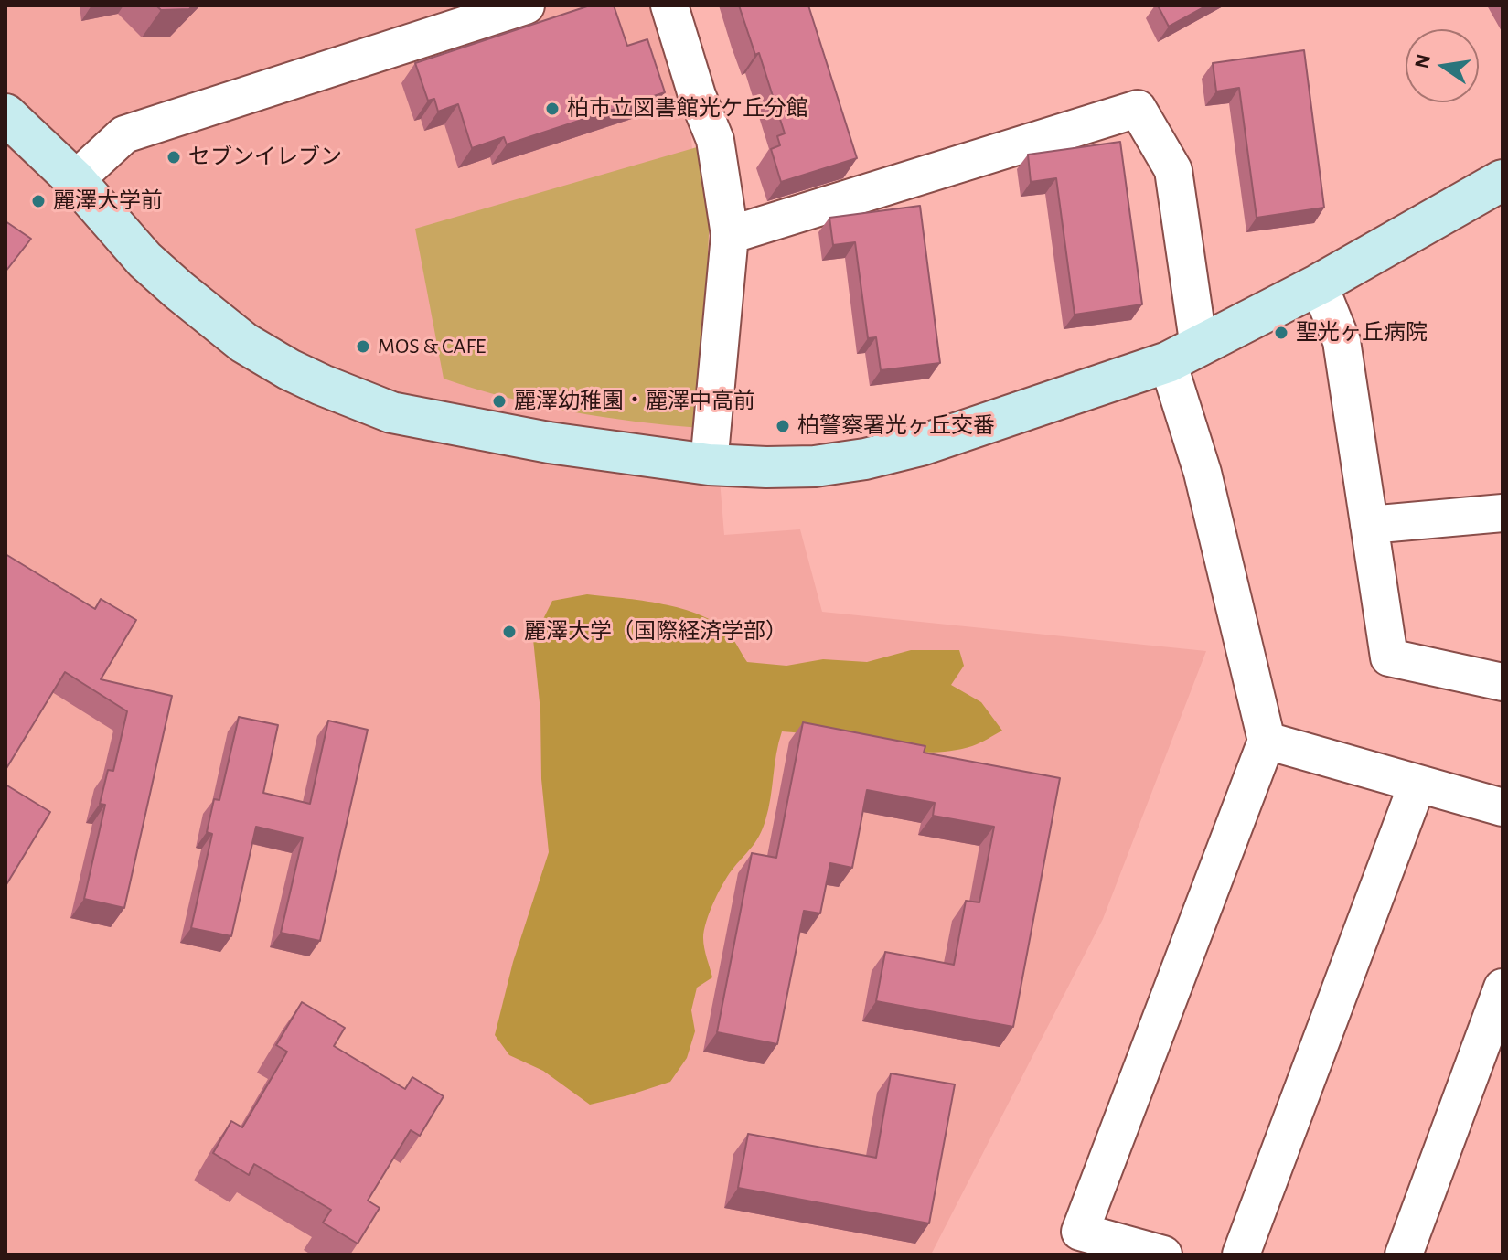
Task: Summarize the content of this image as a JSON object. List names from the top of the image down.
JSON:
{
  "places": [
    "柏市立図書館光ケ丘分館",
    "セブンイレブン",
    "麗澤大学前",
    "聖光ヶ丘病院",
    "MOS & CAFE",
    "麗澤幼稚園・麗澤中高前",
    "柏警察署光ヶ丘交番",
    "麗澤大学（国際経済学部）"
  ],
  "north": "left"
}
